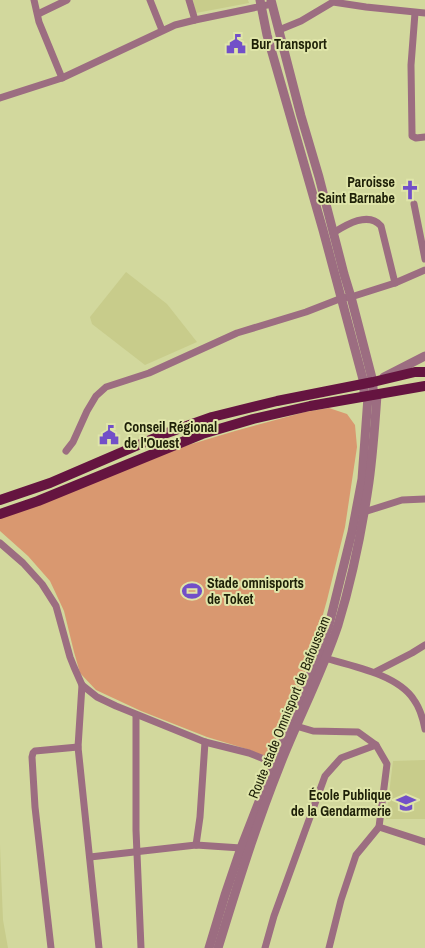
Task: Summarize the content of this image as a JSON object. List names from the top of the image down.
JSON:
{
  "streets": {
    "street": ["Route stade Omnisport de Bafoussam"]
  },
  "places": {
    "public building": ["Bur Transport", "Conseil Régional de l'Ouest"],
    "church": ["Paroisse Saint Barnabe"],
    "sports": ["Stade omnisports de Toket"],
    "school or university": ["École Publique de la Gendarmerie"]
  }
}
